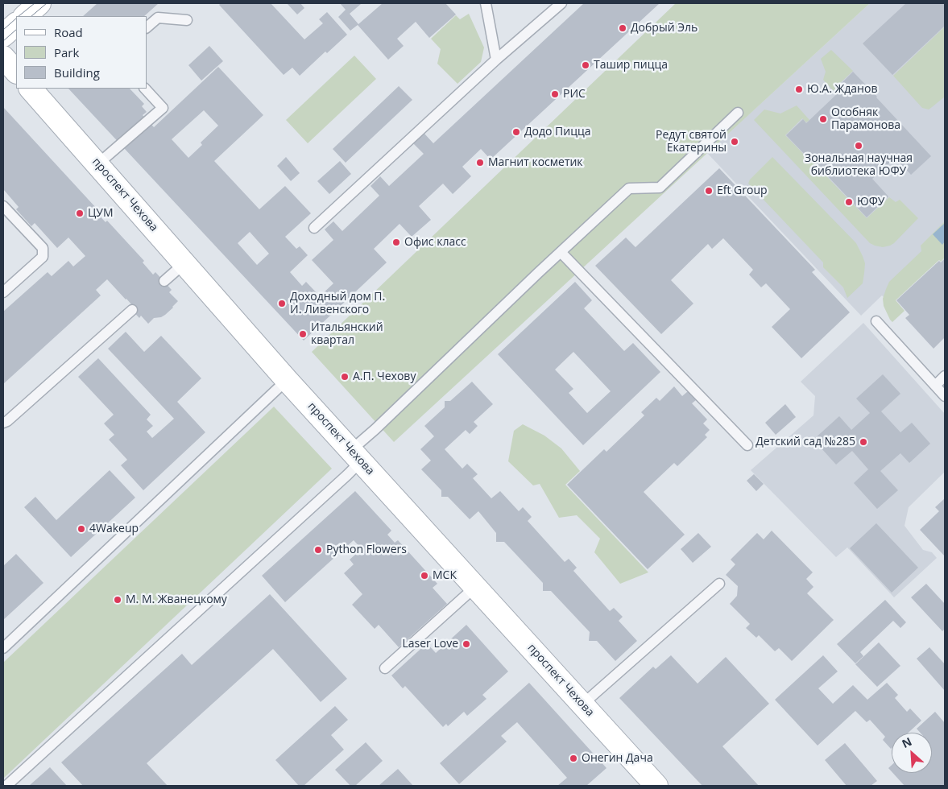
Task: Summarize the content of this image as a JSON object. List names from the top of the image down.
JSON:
{
  "streets": {
    "street": ["проспект Чехова"]
  },
  "places": [
    "Добрый Эль",
    "Ташир пицца",
    "Ю.А. Жданов",
    "РИС",
    "Особняк Парамонова",
    "Додо Пицца",
    "Редут святой Екатерины",
    "Зональная научная библиотека ЮФУ",
    "Магнит косметик",
    "Eft Group",
    "ЮФУ",
    "ЦУМ",
    "Офис класс",
    "Доходный дом П. И. Ливенского",
    "Итальянский квартал",
    "А.П. Чехову",
    "Детский сад №285",
    "4Wakeup",
    "Python Flowers",
    "МСК",
    "М. М. Жванецкому",
    "Laser Love",
    "Онегин Дача"
  ],
  "legend": ["Road", "Park", "Building"],
  "north": "top left"
}
